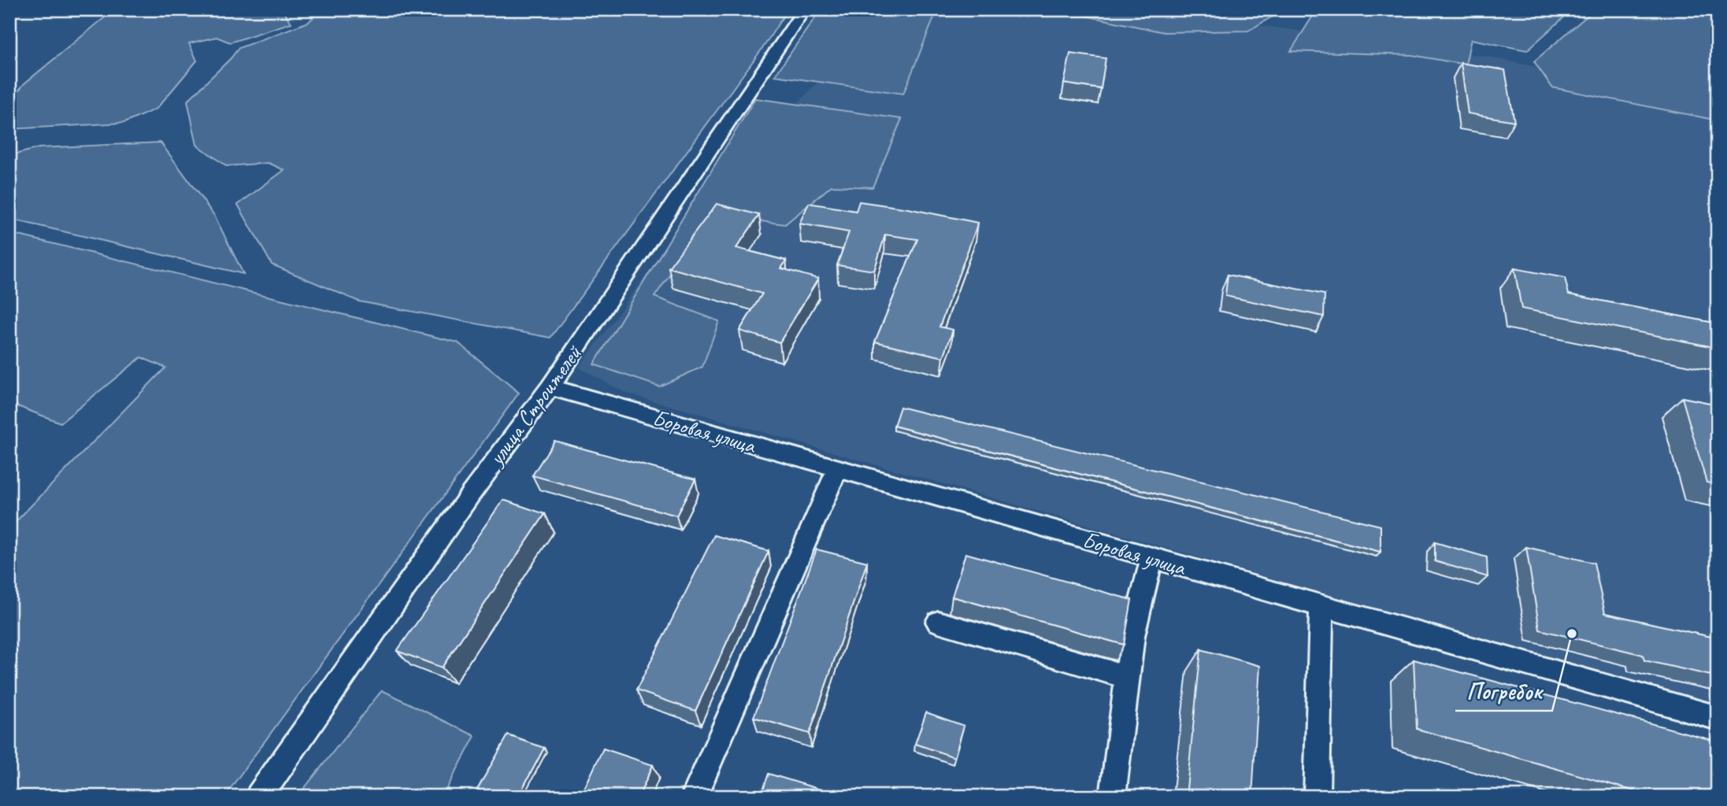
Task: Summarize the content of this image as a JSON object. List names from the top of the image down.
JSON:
{
  "streets": {
    "street": ["улица Строителей", "Боровая улица"]
  },
  "crossings": [
    ["улица Строителей", "Боровая улица"]
  ],
  "places": ["Погребок"]
}
